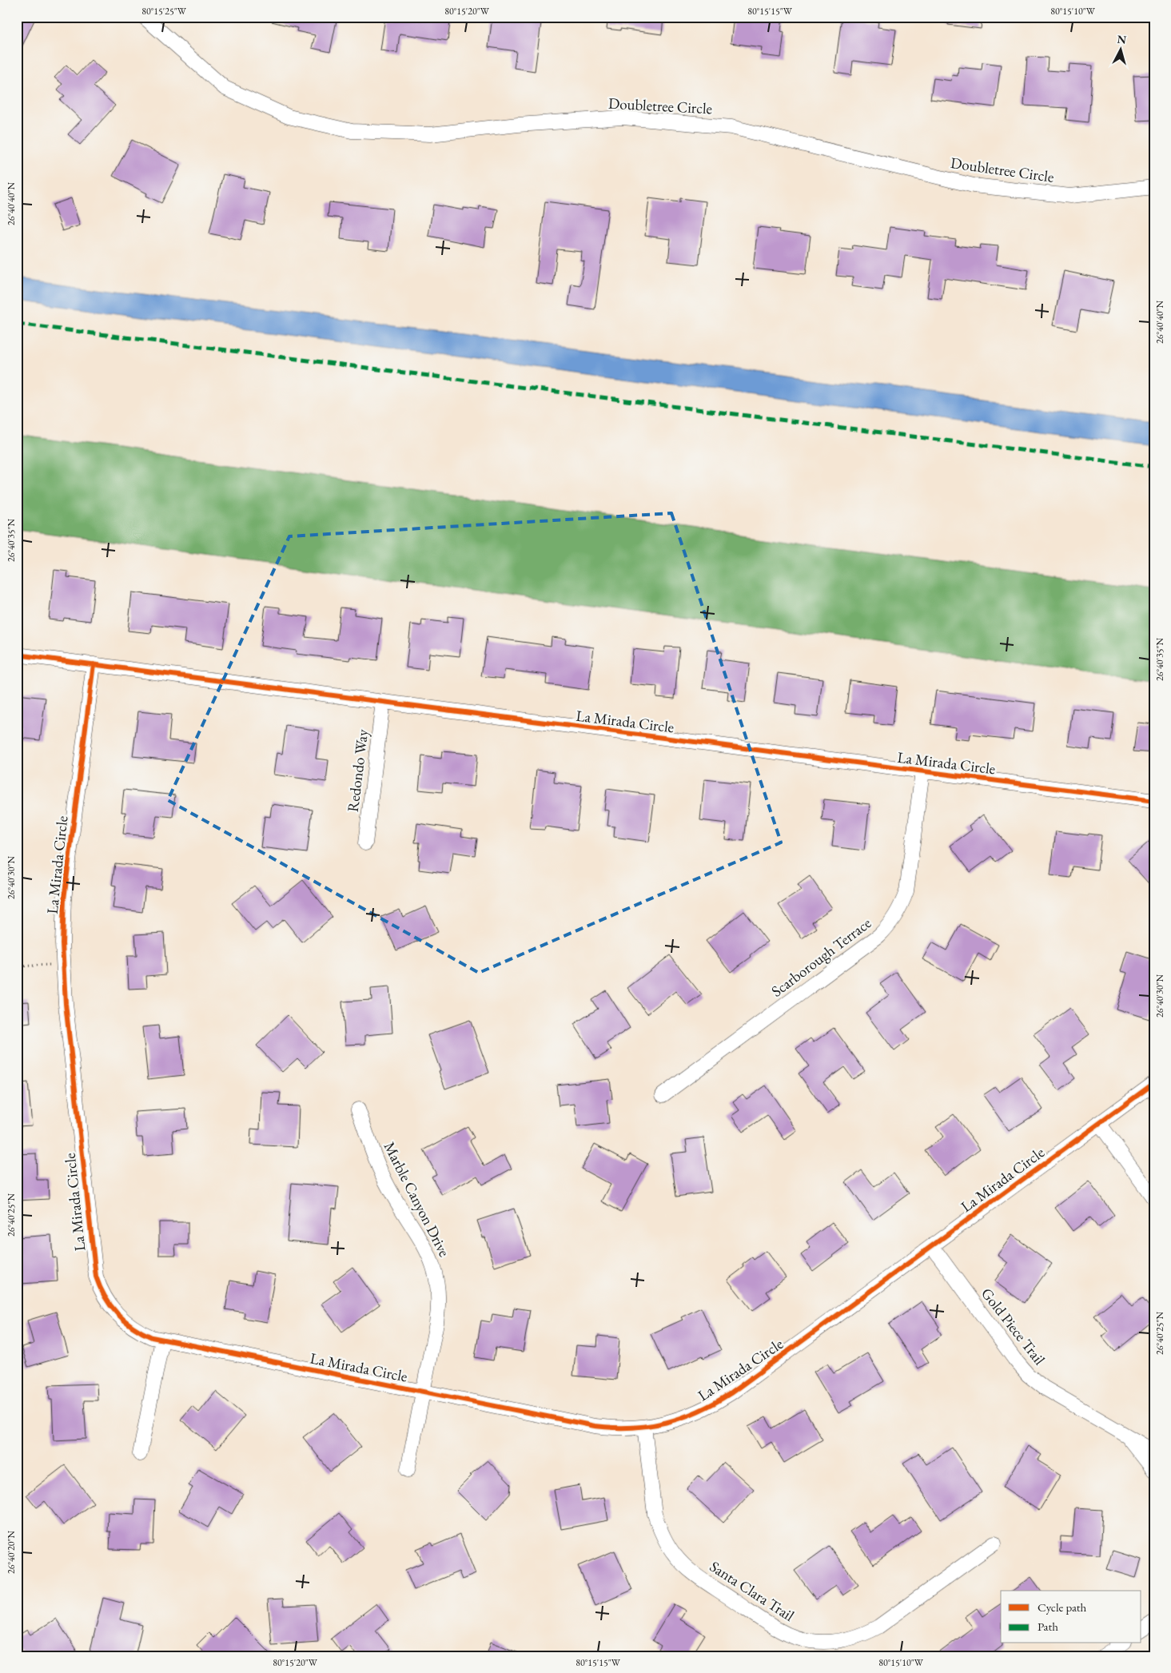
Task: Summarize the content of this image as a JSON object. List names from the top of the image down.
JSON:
{
  "streets": {
    "street": [
      "Doubletree Circle",
      "La Mirada Circle",
      "Redondo Way",
      "Scarborough Terrace",
      "Marble Canyon Drive",
      "Gold Piece Trail",
      "Santa Clara Trail"
    ]
  },
  "crossings": [
    ["La Mirada Circle", "Redondo Way"],
    ["La Mirada Circle", "Scarborough Terrace"],
    ["La Mirada Circle", "Marble Canyon Drive"],
    ["La Mirada Circle", "Gold Piece Trail"],
    ["La Mirada Circle", "Santa Clara Trail"]
  ],
  "legend": ["Cycle path", "Path"],
  "north": "top",
  "coordinates": [
    "80°15'25\"W",
    "80°15'20\"W",
    "80°15'15\"W",
    "80°15'10\"W",
    "26°40'40\"N",
    "26°40'35\"N",
    "26°40'30\"N",
    "26°40'25\"N",
    "26°40'20\"N"
  ]
}
